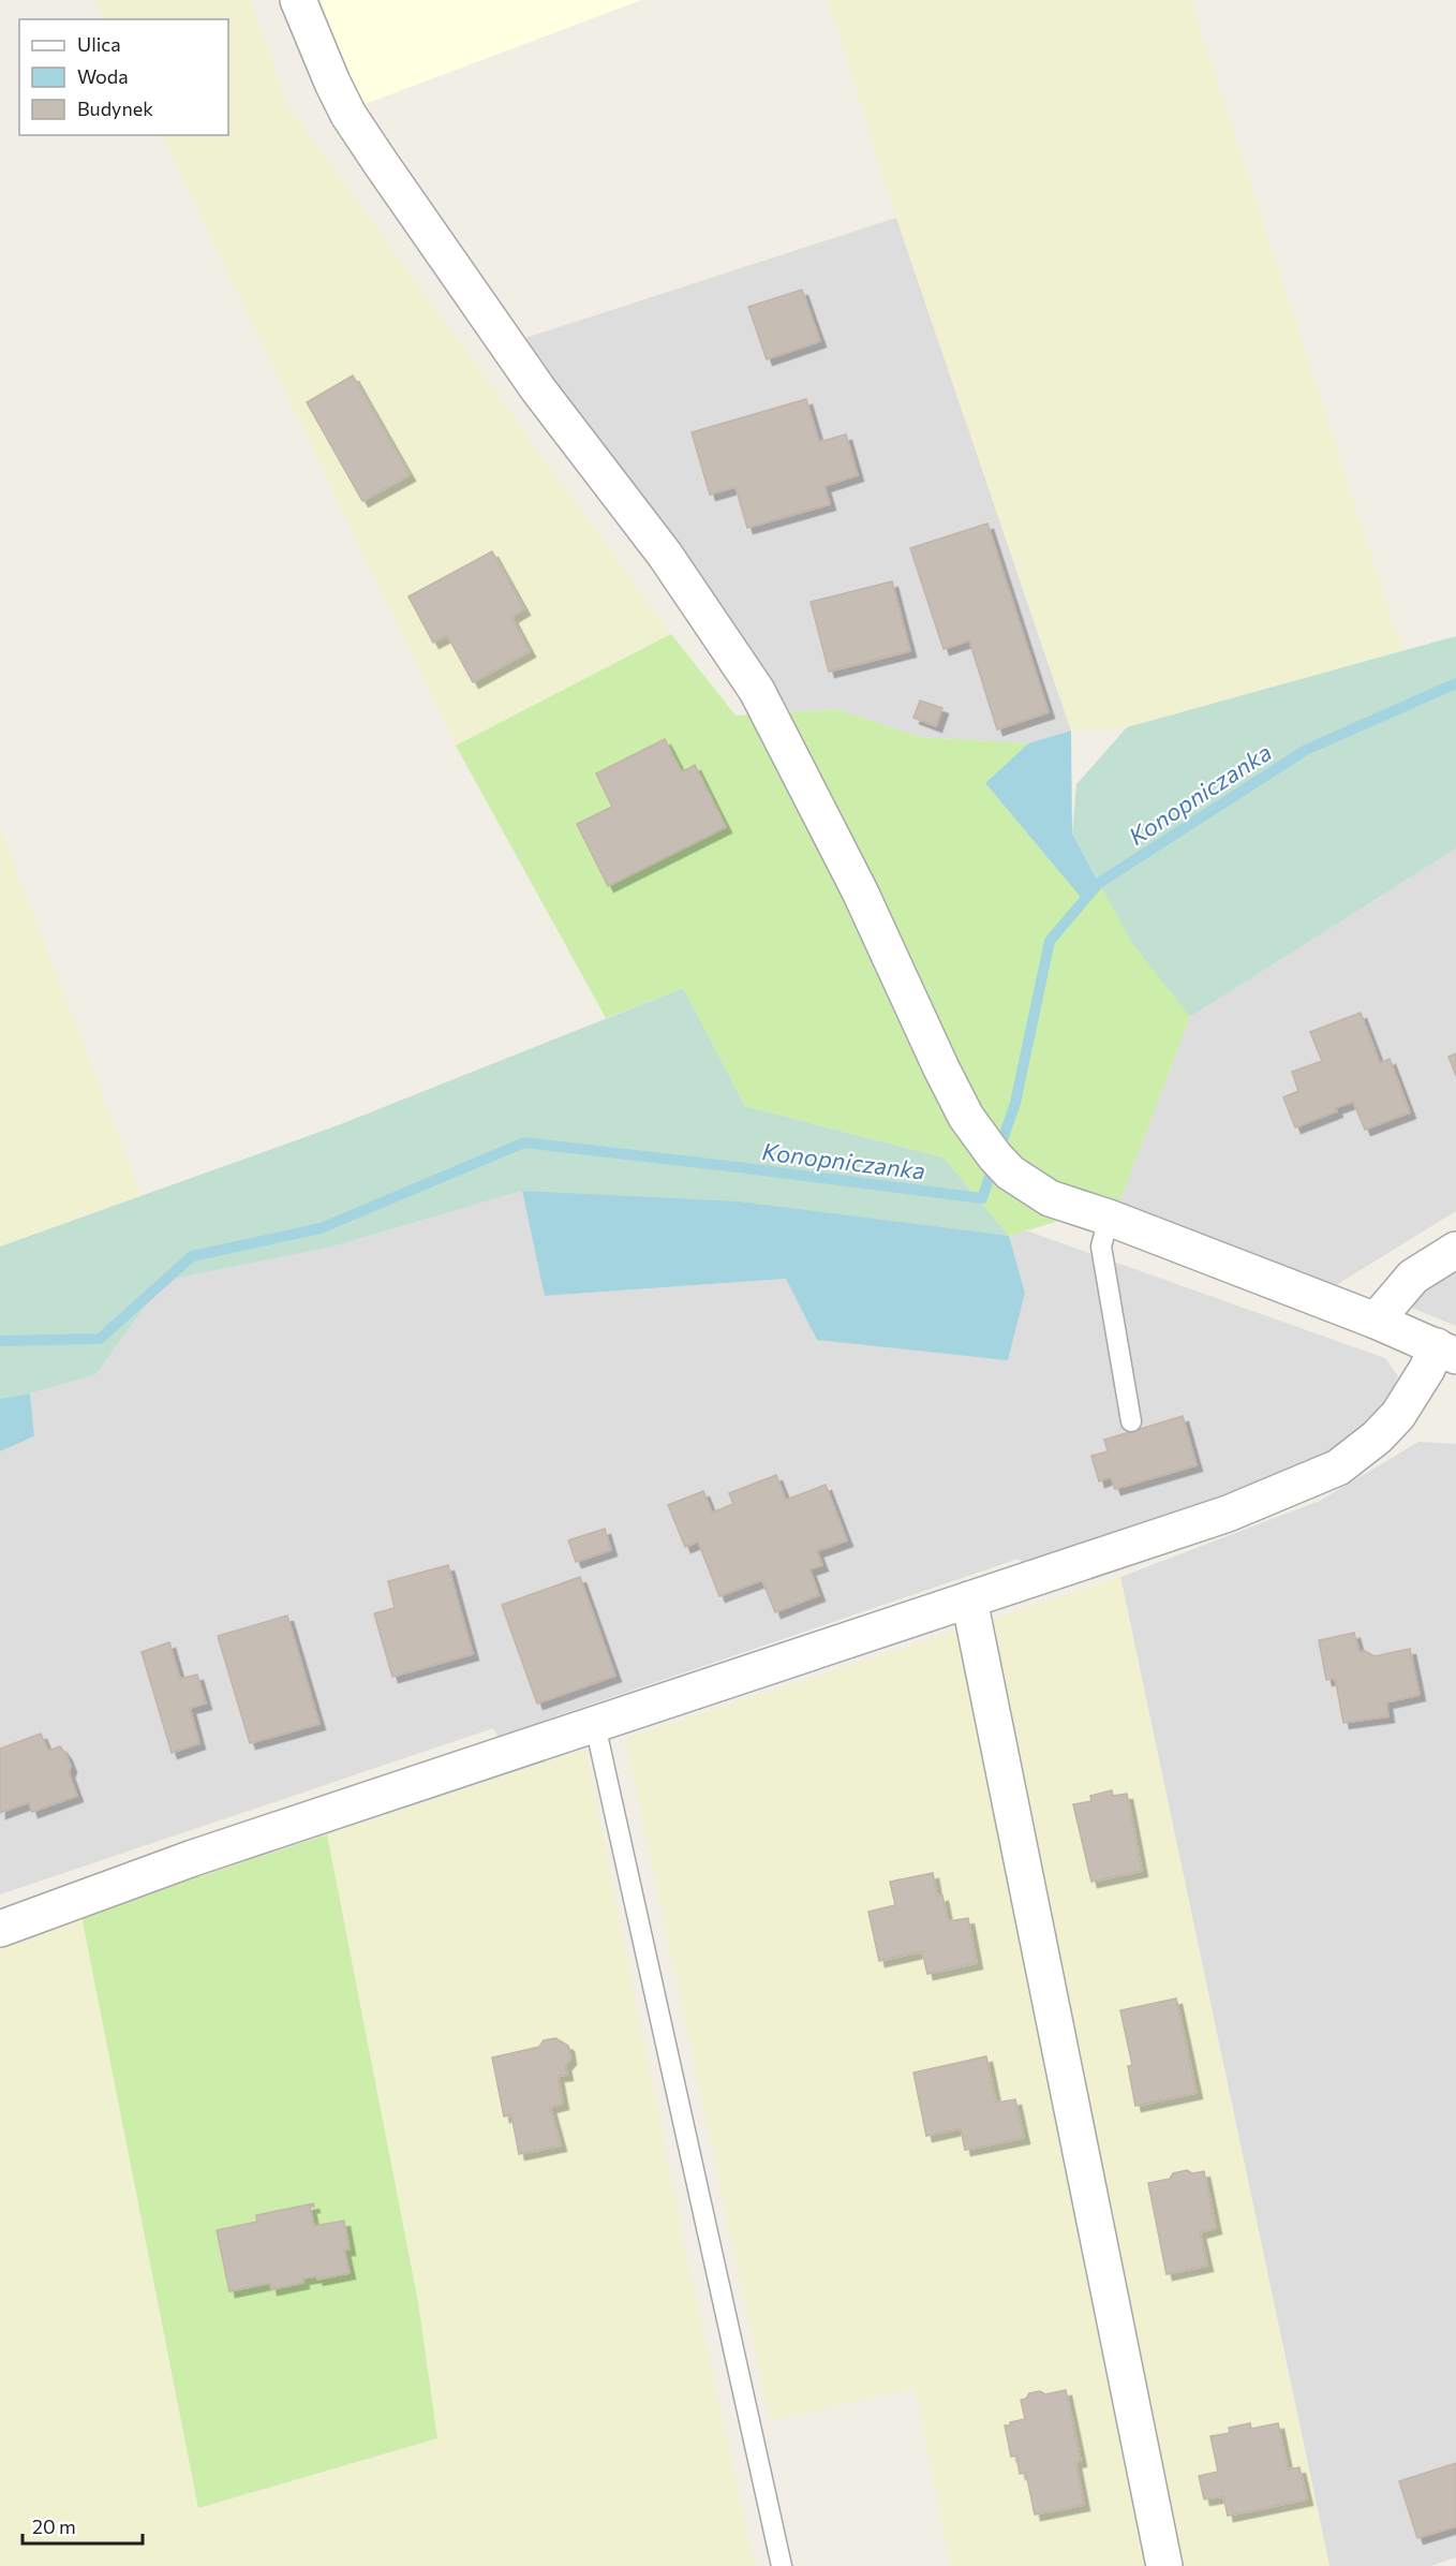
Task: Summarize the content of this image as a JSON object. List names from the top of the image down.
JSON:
{
  "water": ["Konopniczanka"],
  "legend": ["Ulica", "Woda", "Budynek"],
  "scale_bar": "20 m"
}
